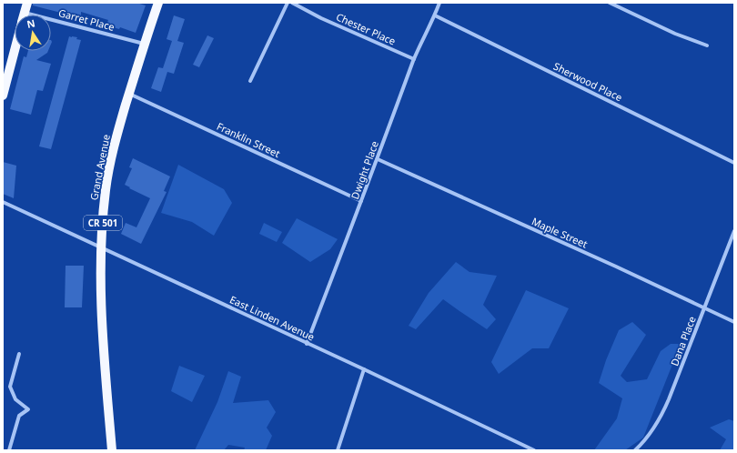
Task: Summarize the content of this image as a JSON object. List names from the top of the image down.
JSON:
{
  "streets": {
    "main road": ["Grand Avenue", "CR 501"],
    "street": [
      "Garret Place",
      "Chester Place",
      "Sherwood Place",
      "Franklin Street",
      "Dwight Place",
      "Maple Street",
      "East Linden Avenue",
      "Dana Place"
    ]
  },
  "crossings": [
    ["Garret Place", "Grand Avenue"],
    ["Chester Place", "Dwight Place"],
    ["Sherwood Place", "Dwight Place"],
    ["Franklin Street", "Grand Avenue"],
    ["Franklin Street", "Dwight Place"],
    ["Grand Avenue", "East Linden Avenue"],
    ["Dwight Place", "Maple Street"],
    ["Dwight Place", "East Linden Avenue"],
    ["Maple Street", "Dana Place"]
  ],
  "north": "top"
}
